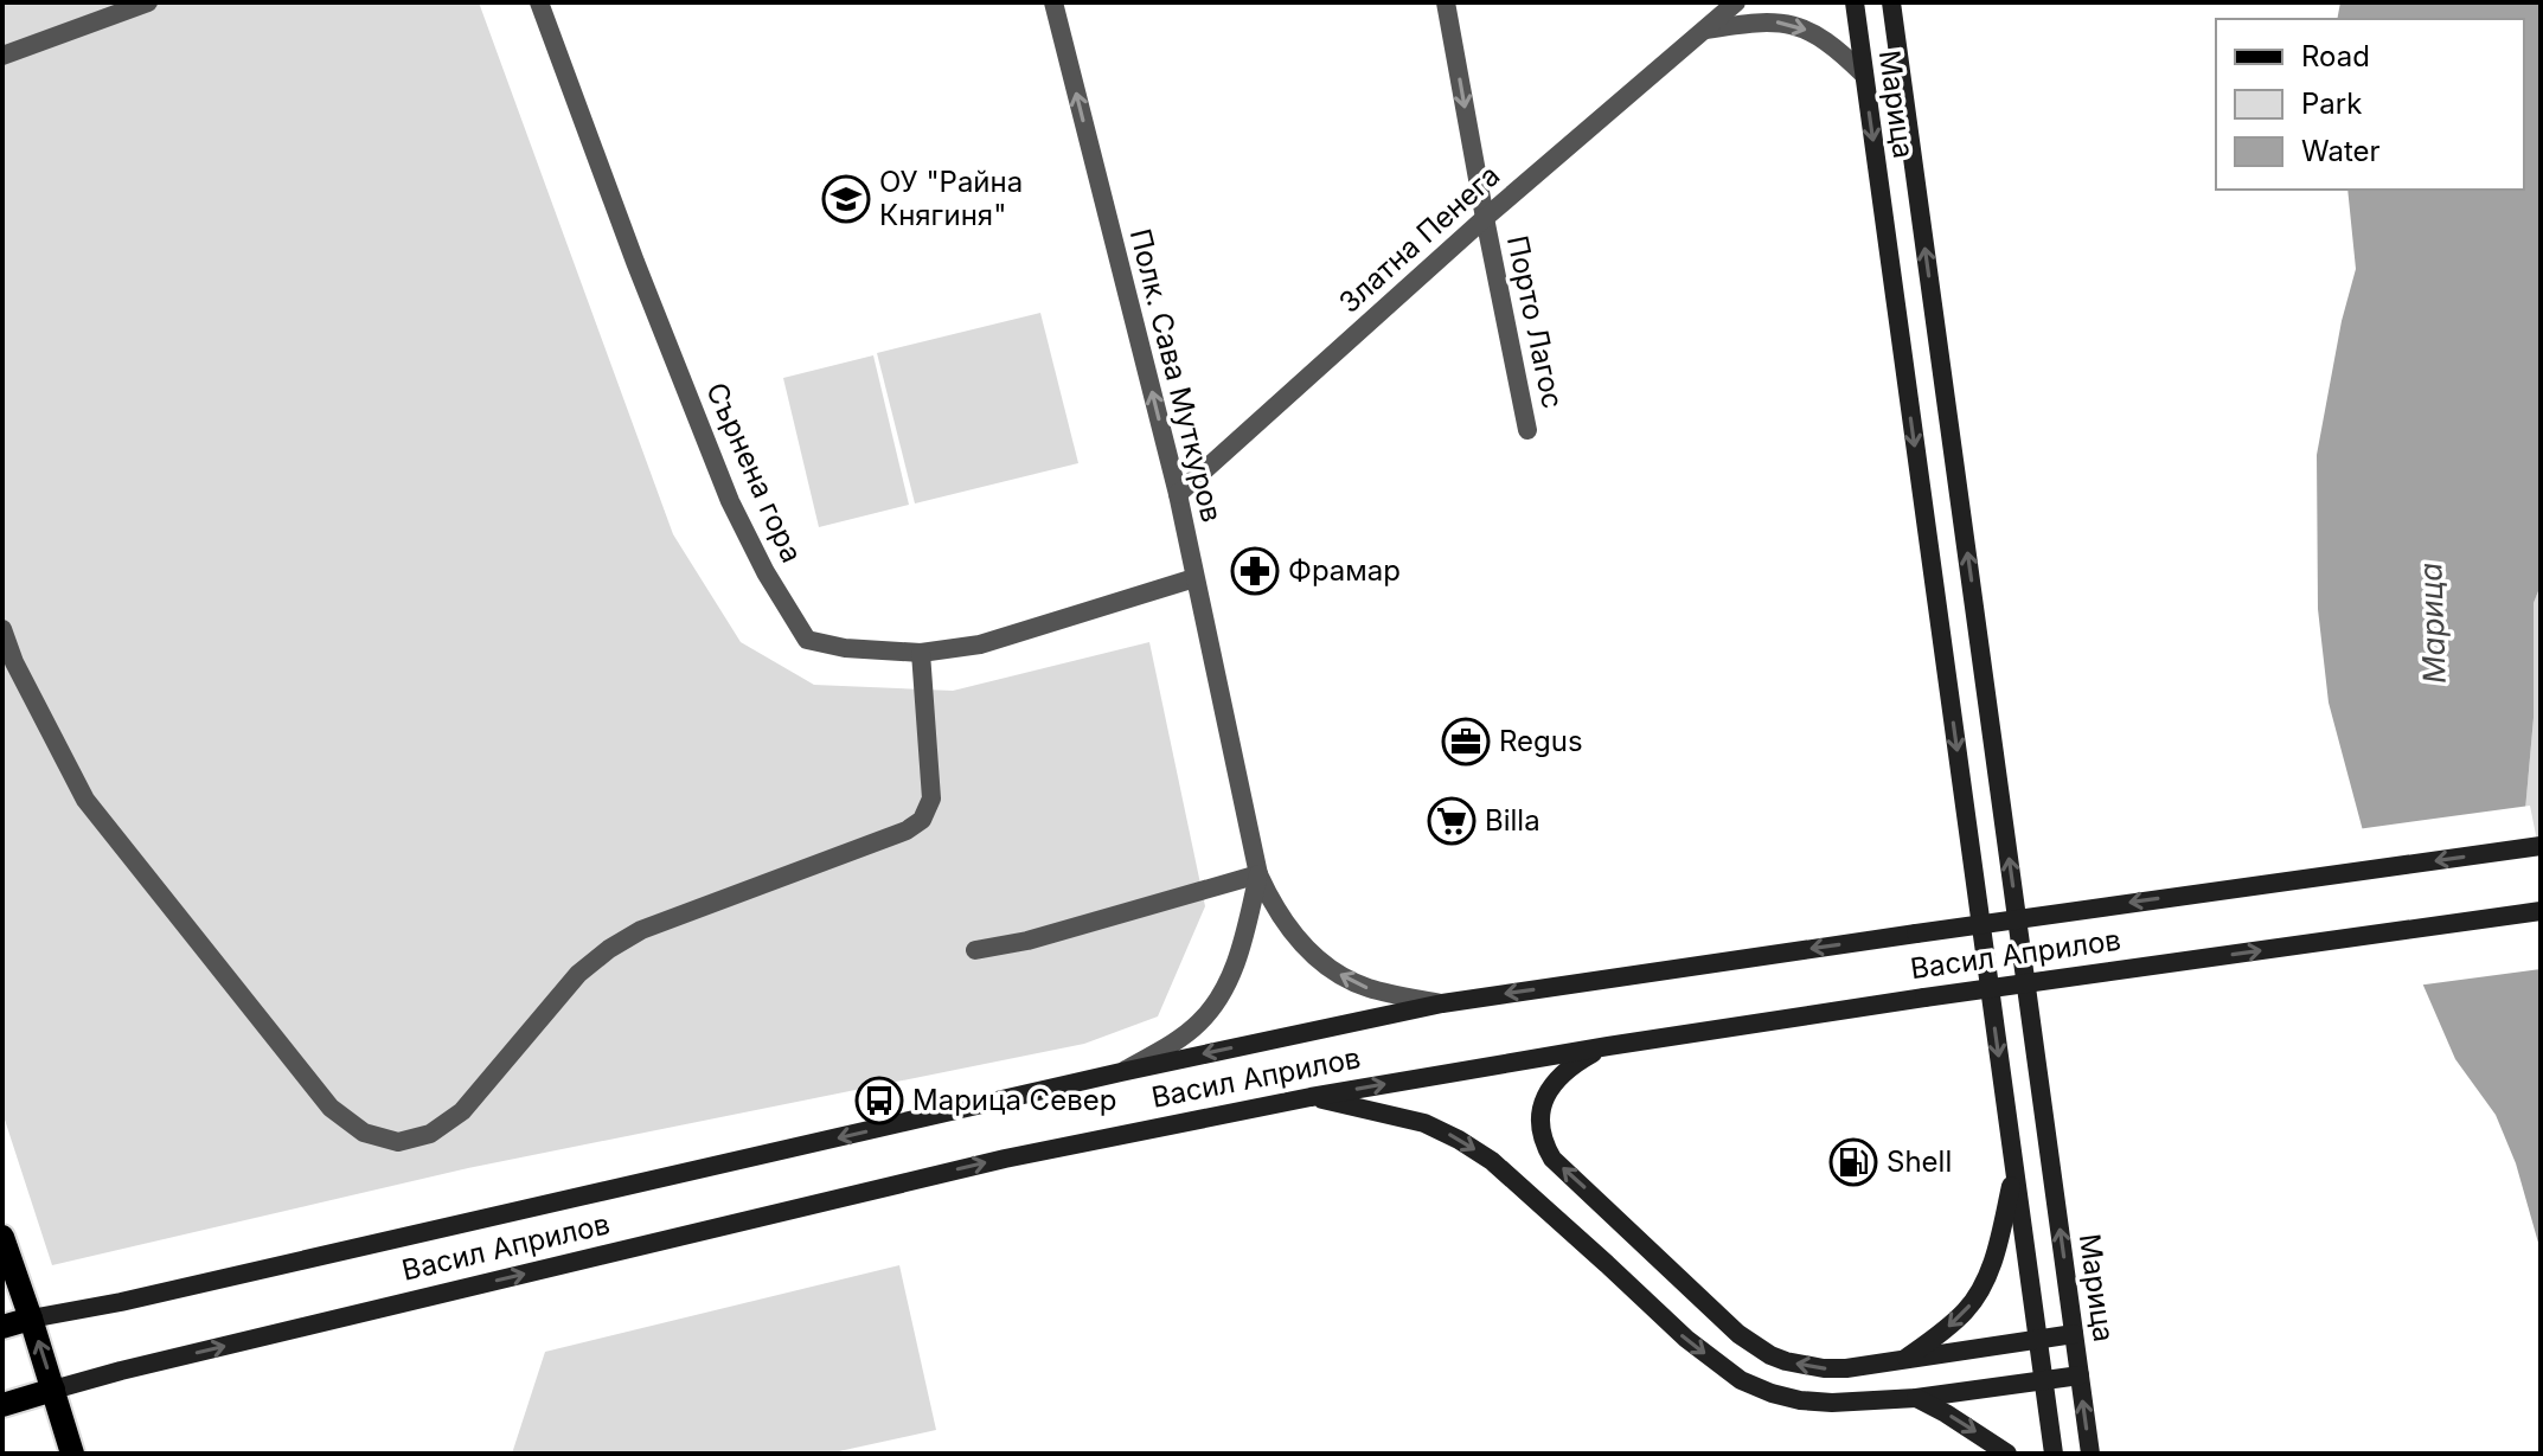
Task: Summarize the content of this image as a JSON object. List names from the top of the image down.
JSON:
{
  "streets": {
    "main road": ["Марица", "Васил Априлов"],
    "street": [
      "Златна Пенега",
      "Порто Лагос",
      "Полк. Сава Муткуров",
      "Сърнена гора"
    ]
  },
  "crossings": [
    ["Златна Пенега", "Порто Лагос"],
    ["Златна Пенега", "Полк. Сава Муткуров"],
    ["Полк. Сава Муткуров", "Сърнена гора"]
  ],
  "one_way": ["Порто Лагос", "Полк. Сава Муткуров"],
  "water": ["Марица"],
  "places": {
    "school or university": ["ОУ \"Райна Княгиня\""],
    "pharmacy": ["Фрамар"],
    "office": ["Regus"],
    "supermarket": ["Billa"],
    "bus stop": ["Марица Север"],
    "fuel station": ["Shell"]
  },
  "legend": ["Road", "Park", "Water"]
}
